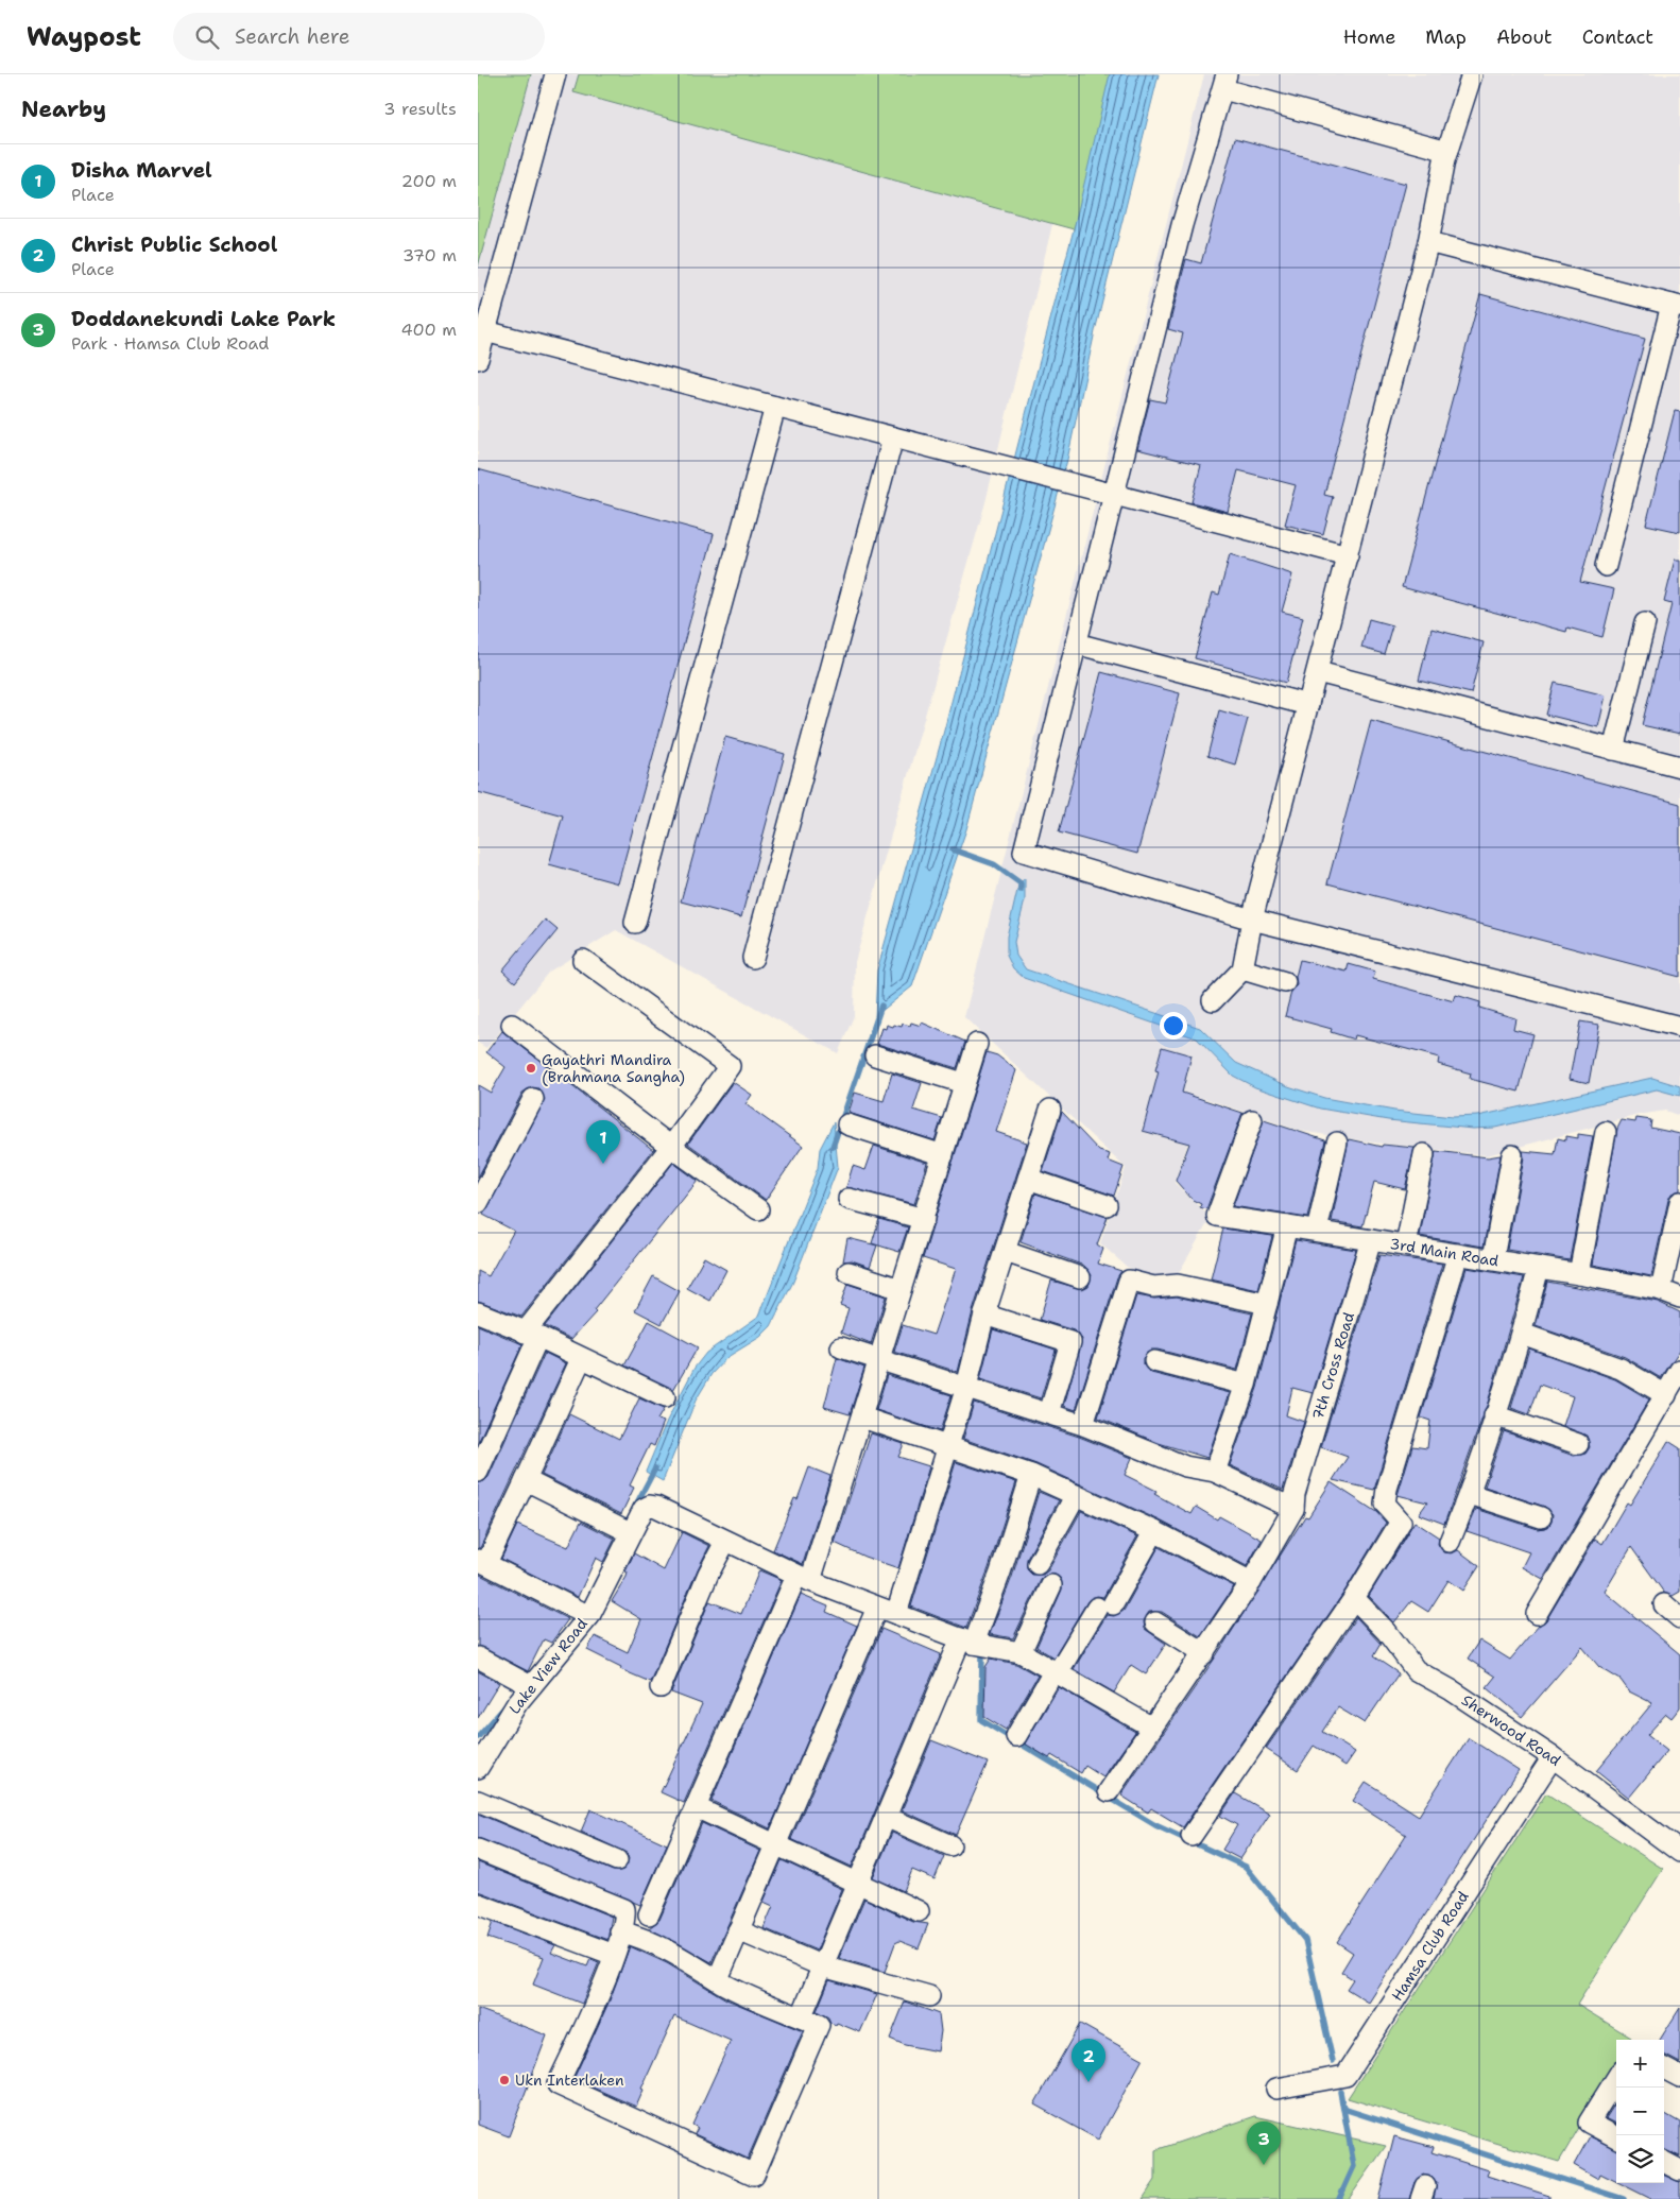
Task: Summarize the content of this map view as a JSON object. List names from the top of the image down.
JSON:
{
  "streets": {
    "street": [
      "3rd Main Road",
      "7th Cross Road",
      "Lake View Road",
      "Sherwood Road",
      "Hamsa Club Road"
    ]
  },
  "crossings": [
    ["3rd Main Road", "7th Cross Road"],
    ["Sherwood Road", "Hamsa Club Road"]
  ],
  "places": ["Gayathri Mandira (Brahmana Sangha)", "Ukn Interlaken"],
  "page": {
    "header": "Waypost",
    "search": "Search here",
    "nav": [
      "Home",
      "Map",
      "About",
      "Contact"
    ],
    "heading": ["Nearby", "3 results"],
    "list": [
      {
        "mark": "1",
        "name": "Disha Marvel",
        "note": "Place",
        "value": "200 m"
      },
      {
        "mark": "2",
        "name": "Christ Public School",
        "note": "Place",
        "value": "370 m"
      },
      {
        "mark": "3",
        "name": "Doddanekundi Lake Park",
        "note": "Park · Hamsa Club Road",
        "value": "400 m"
      }
    ],
    "pins": ["1", "2", "3"],
    "map_buttons": ["+", "−"]
  }
}
